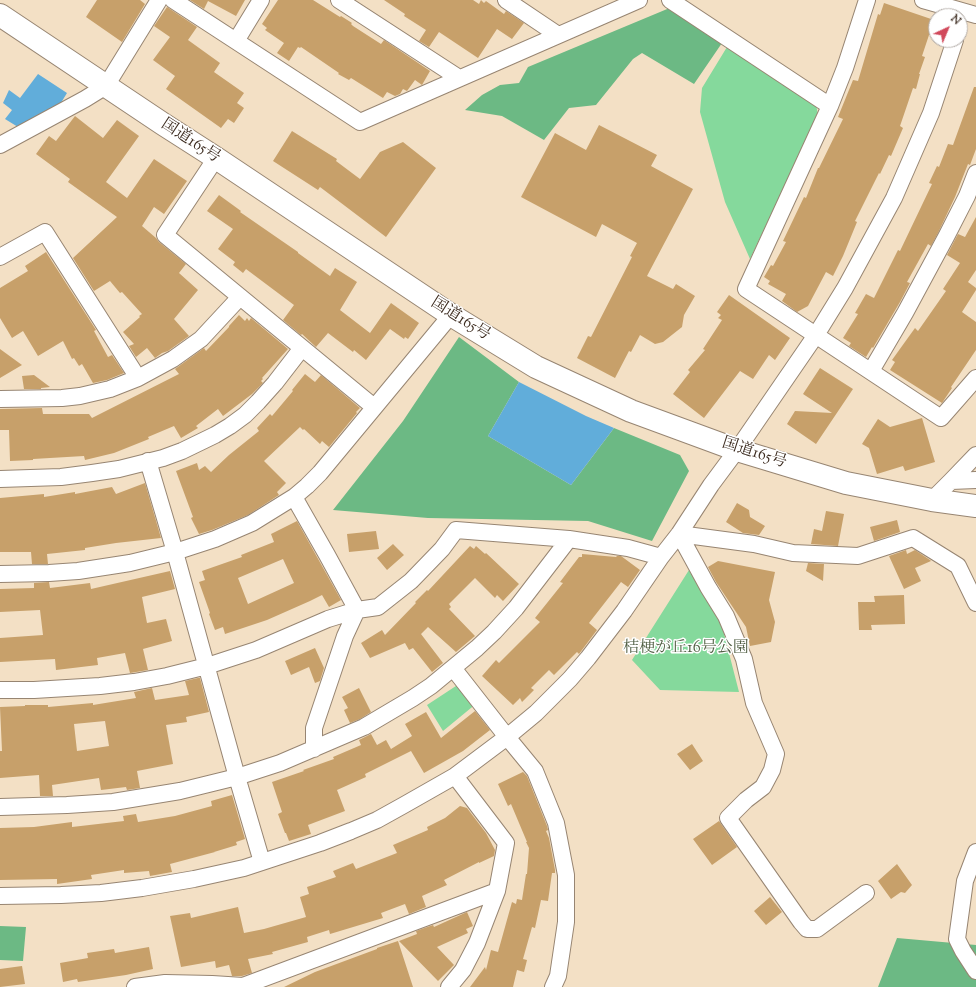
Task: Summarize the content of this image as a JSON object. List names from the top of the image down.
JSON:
{
  "streets": {
    "highway": ["国道165号"]
  },
  "parks": ["桔梗が丘16号公園"],
  "north": "top right"
}
